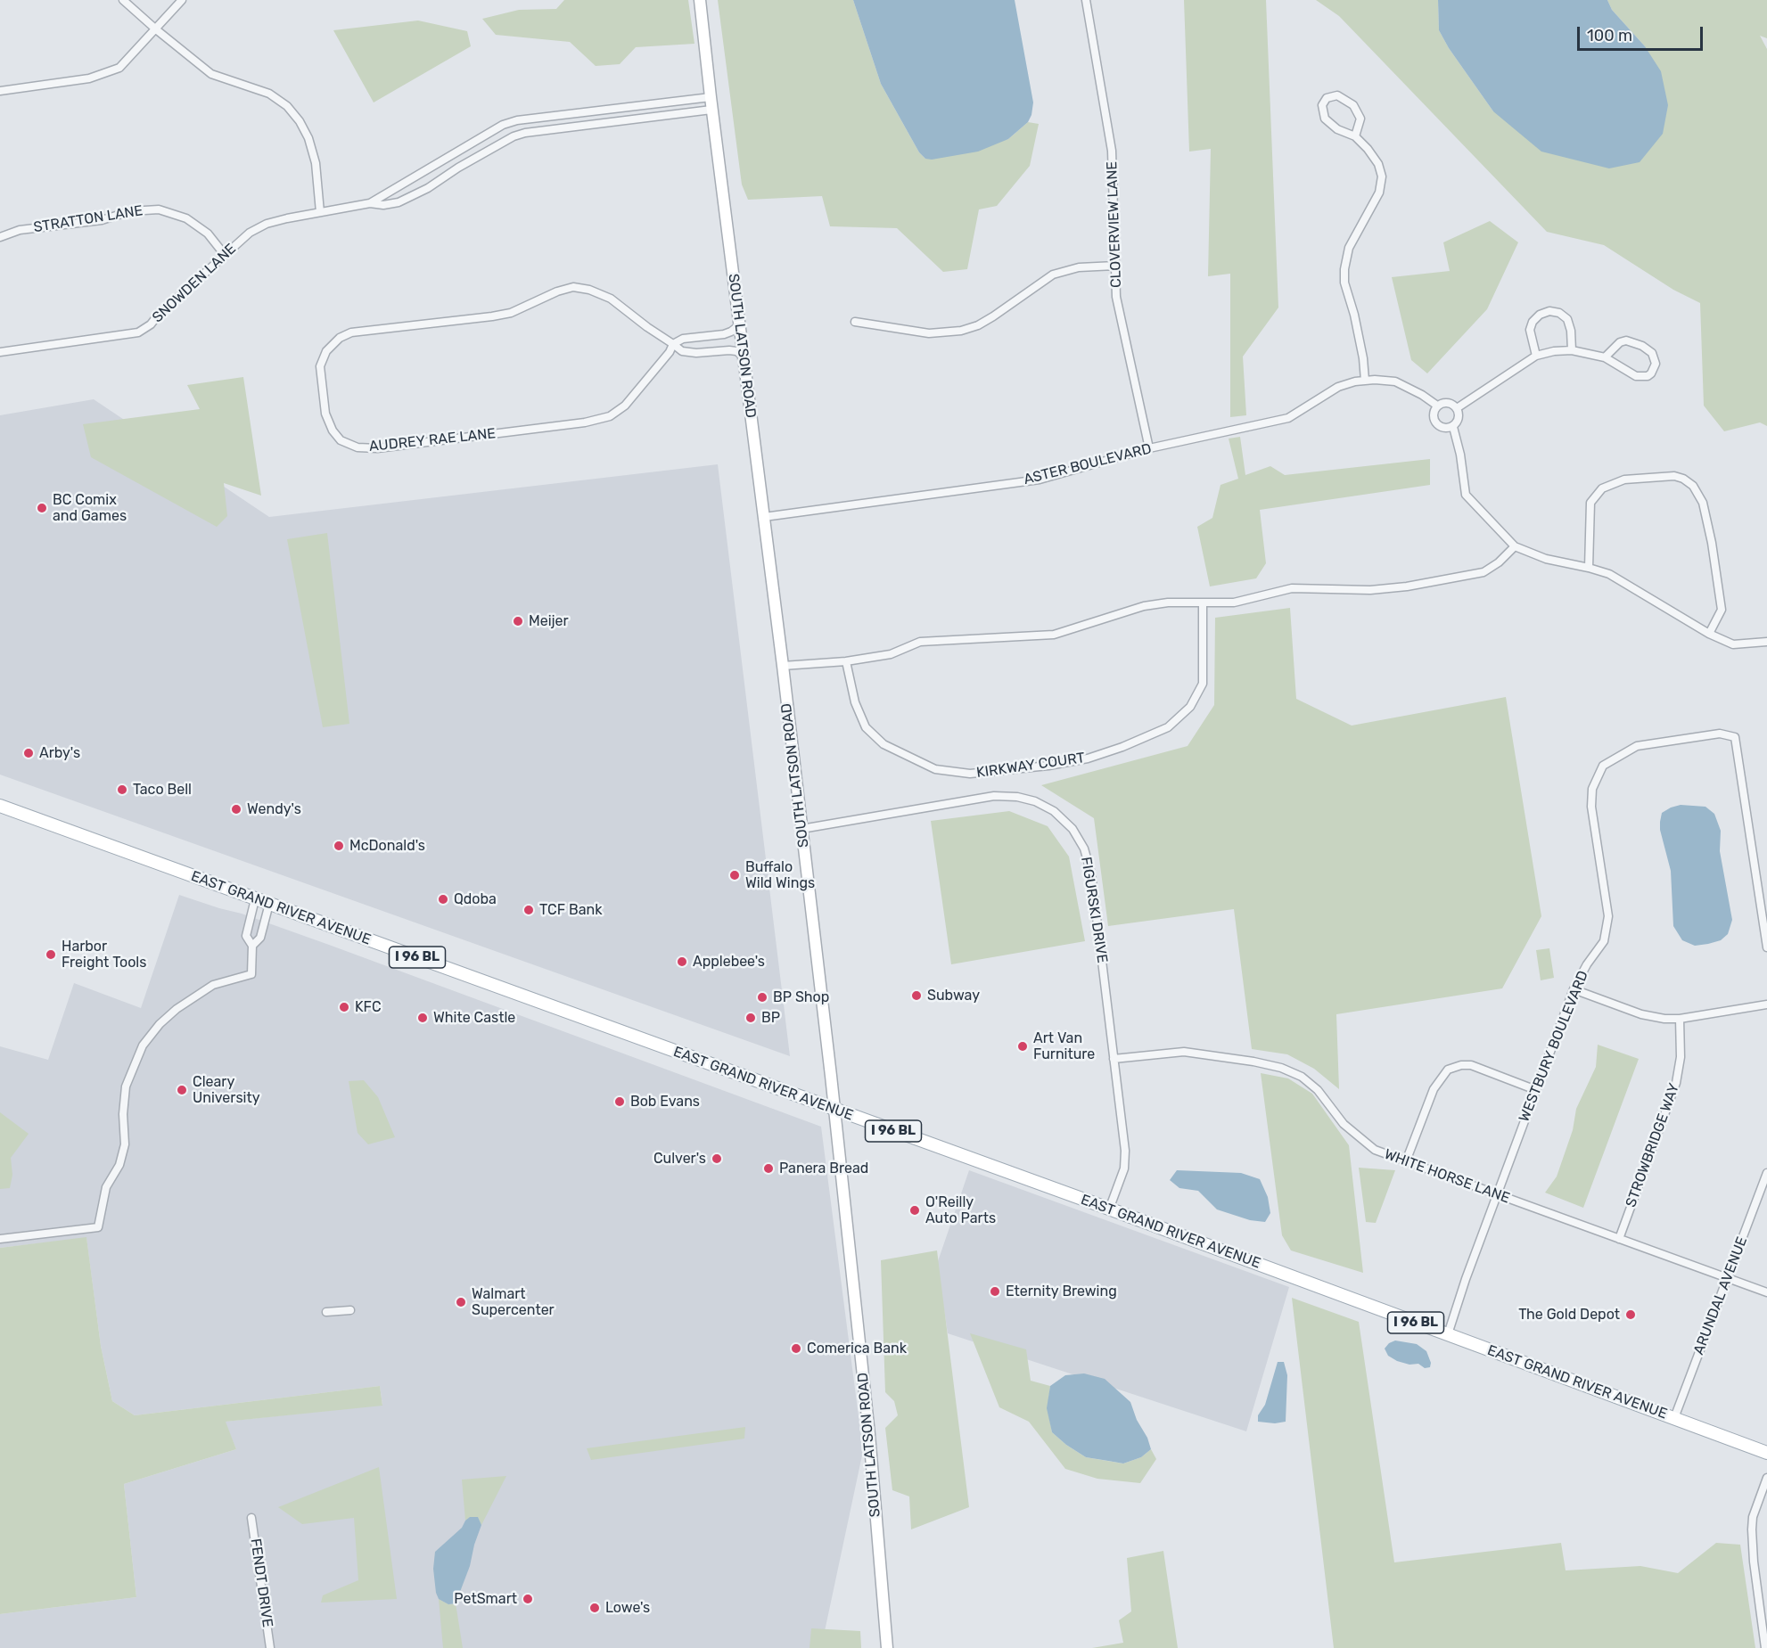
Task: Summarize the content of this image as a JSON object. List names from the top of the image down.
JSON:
{
  "streets": {
    "main road": ["SOUTH LATSON ROAD", "EAST GRAND RIVER AVENUE", "I 96 BL"],
    "street": [
      "STRATTON LANE",
      "CLOVERVIEW LANE",
      "SNOWDEN LANE",
      "AUDREY RAE LANE",
      "ASTER BOULEVARD",
      "KIRKWAY COURT",
      "FIGURSKI DRIVE",
      "WESTBURY BOULEVARD",
      "STROWBRIDGE WAY",
      "WHITE HORSE LANE",
      "ARUNDAL AVENUE",
      "FENDT DRIVE"
    ]
  },
  "crossings": [
    ["STRATTON LANE", "SNOWDEN LANE"],
    ["CLOVERVIEW LANE", "ASTER BOULEVARD"],
    ["SNOWDEN LANE", "SOUTH LATSON ROAD"],
    ["SOUTH LATSON ROAD", "AUDREY RAE LANE"],
    ["SOUTH LATSON ROAD", "ASTER BOULEVARD"],
    ["SOUTH LATSON ROAD", "EAST GRAND RIVER AVENUE"],
    ["SOUTH LATSON ROAD", "FIGURSKI DRIVE"],
    ["EAST GRAND RIVER AVENUE", "FIGURSKI DRIVE"],
    ["EAST GRAND RIVER AVENUE", "WESTBURY BOULEVARD"],
    ["EAST GRAND RIVER AVENUE", "ARUNDAL AVENUE"],
    ["FIGURSKI DRIVE", "WHITE HORSE LANE"],
    ["WESTBURY BOULEVARD", "WHITE HORSE LANE"],
    ["STROWBRIDGE WAY", "WHITE HORSE LANE"],
    ["WHITE HORSE LANE", "ARUNDAL AVENUE"]
  ],
  "places": [
    "BC Comix and Games",
    "Meijer",
    "Arby's",
    "Taco Bell",
    "Wendy's",
    "McDonald's",
    "Buffalo Wild Wings",
    "Qdoba",
    "TCF Bank",
    "Harbor Freight Tools",
    "Applebee's",
    "Subway",
    "BP Shop",
    "KFC",
    "White Castle",
    "BP",
    "Art Van Furniture",
    "Cleary University",
    "Bob Evans",
    "Culver's",
    "Panera Bread",
    "O'Reilly Auto Parts",
    "Eternity Brewing",
    "Walmart Supercenter",
    "The Gold Depot",
    "Comerica Bank",
    "PetSmart",
    "Lowe's"
  ],
  "scale_bar": "100 m"
}
